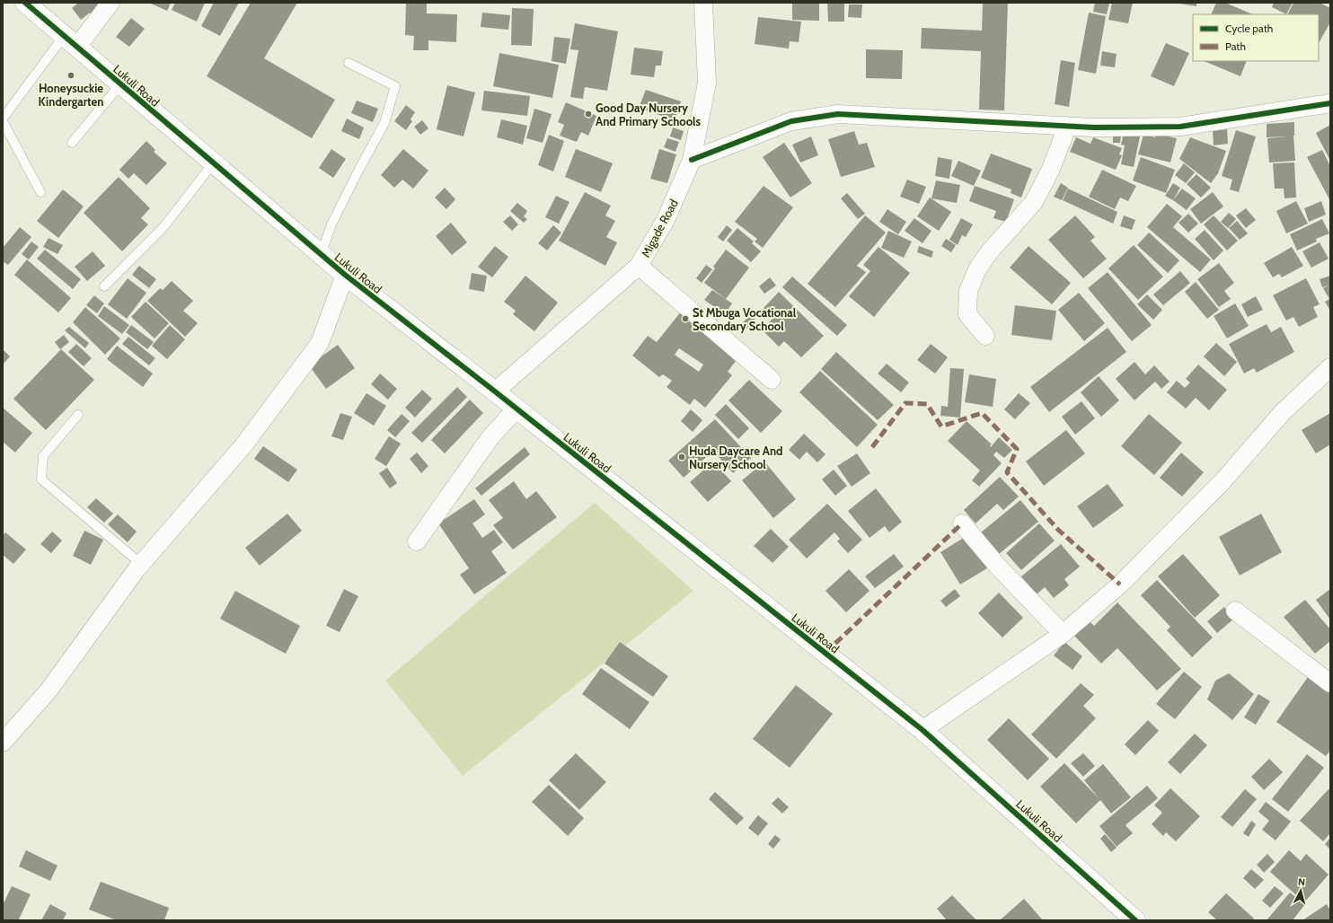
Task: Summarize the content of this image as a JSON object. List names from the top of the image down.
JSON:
{
  "streets": {
    "street": ["Lukuli Road", "Migade Road"]
  },
  "crossings": [
    ["Lukuli Road", "Migade Road"]
  ],
  "places": [
    "Honeysuckie Kindergarten",
    "Good Day Nursery And Primary Schools",
    "St Mbuga Vocational Secondary School",
    "Huda Daycare And Nursery School"
  ],
  "legend": ["Cycle path", "Path"],
  "north": "top"
}
